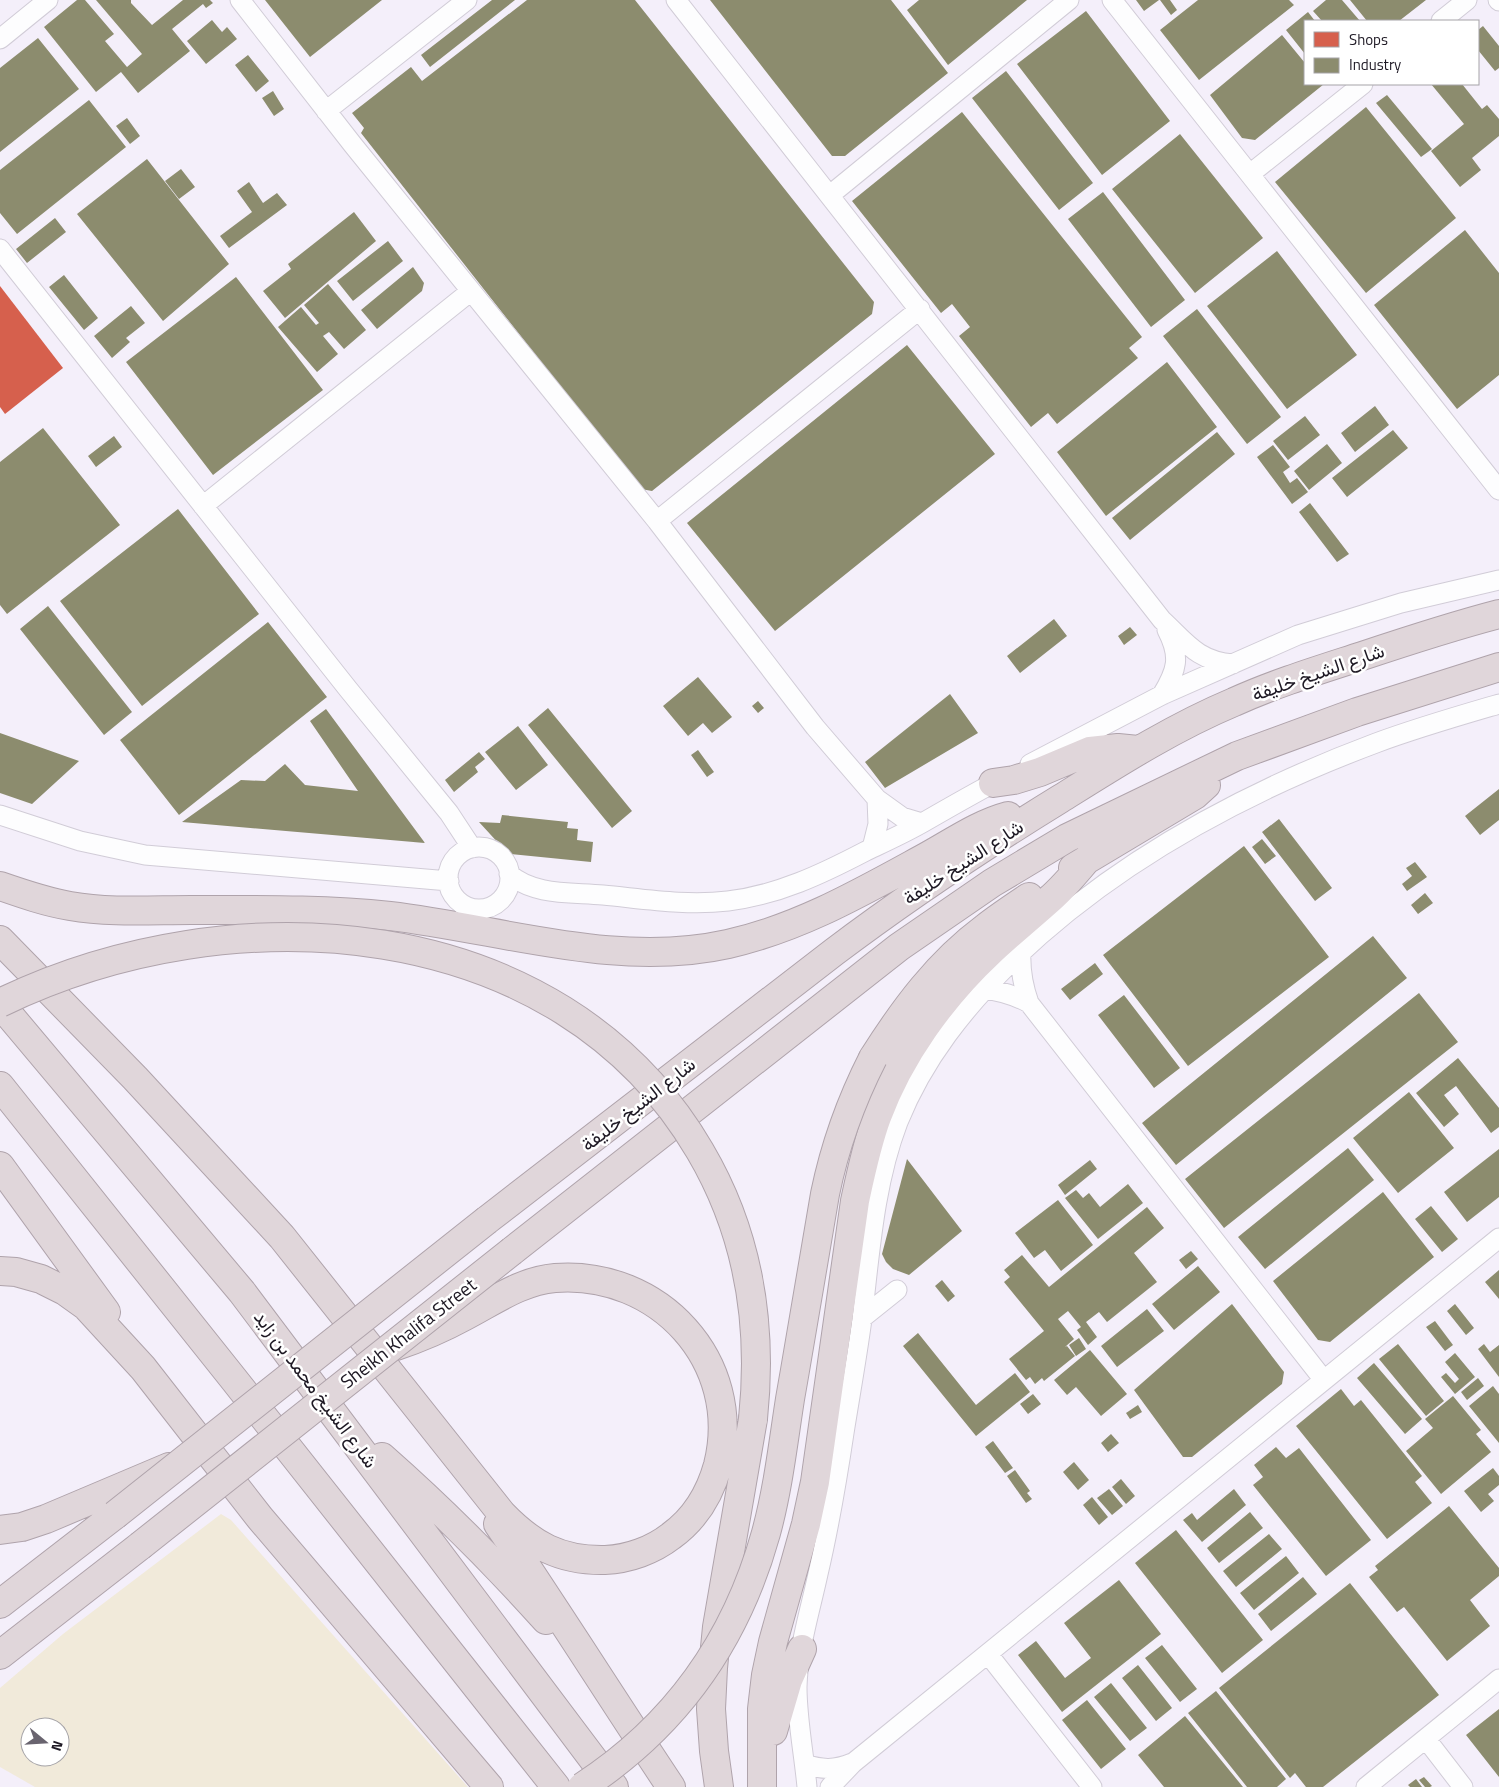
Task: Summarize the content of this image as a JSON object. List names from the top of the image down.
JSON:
{
  "streets": {
    "highway": ["شارع الشيخ خليفة", "Sheikh Khalifa Street", "شارع الشيخ محمد بن زايد"]
  },
  "crossings": [
    ["شارع الشيخ خليفة", "Sheikh Khalifa Street"]
  ],
  "legend": ["Shops", "Industry"],
  "north": "right"
}
